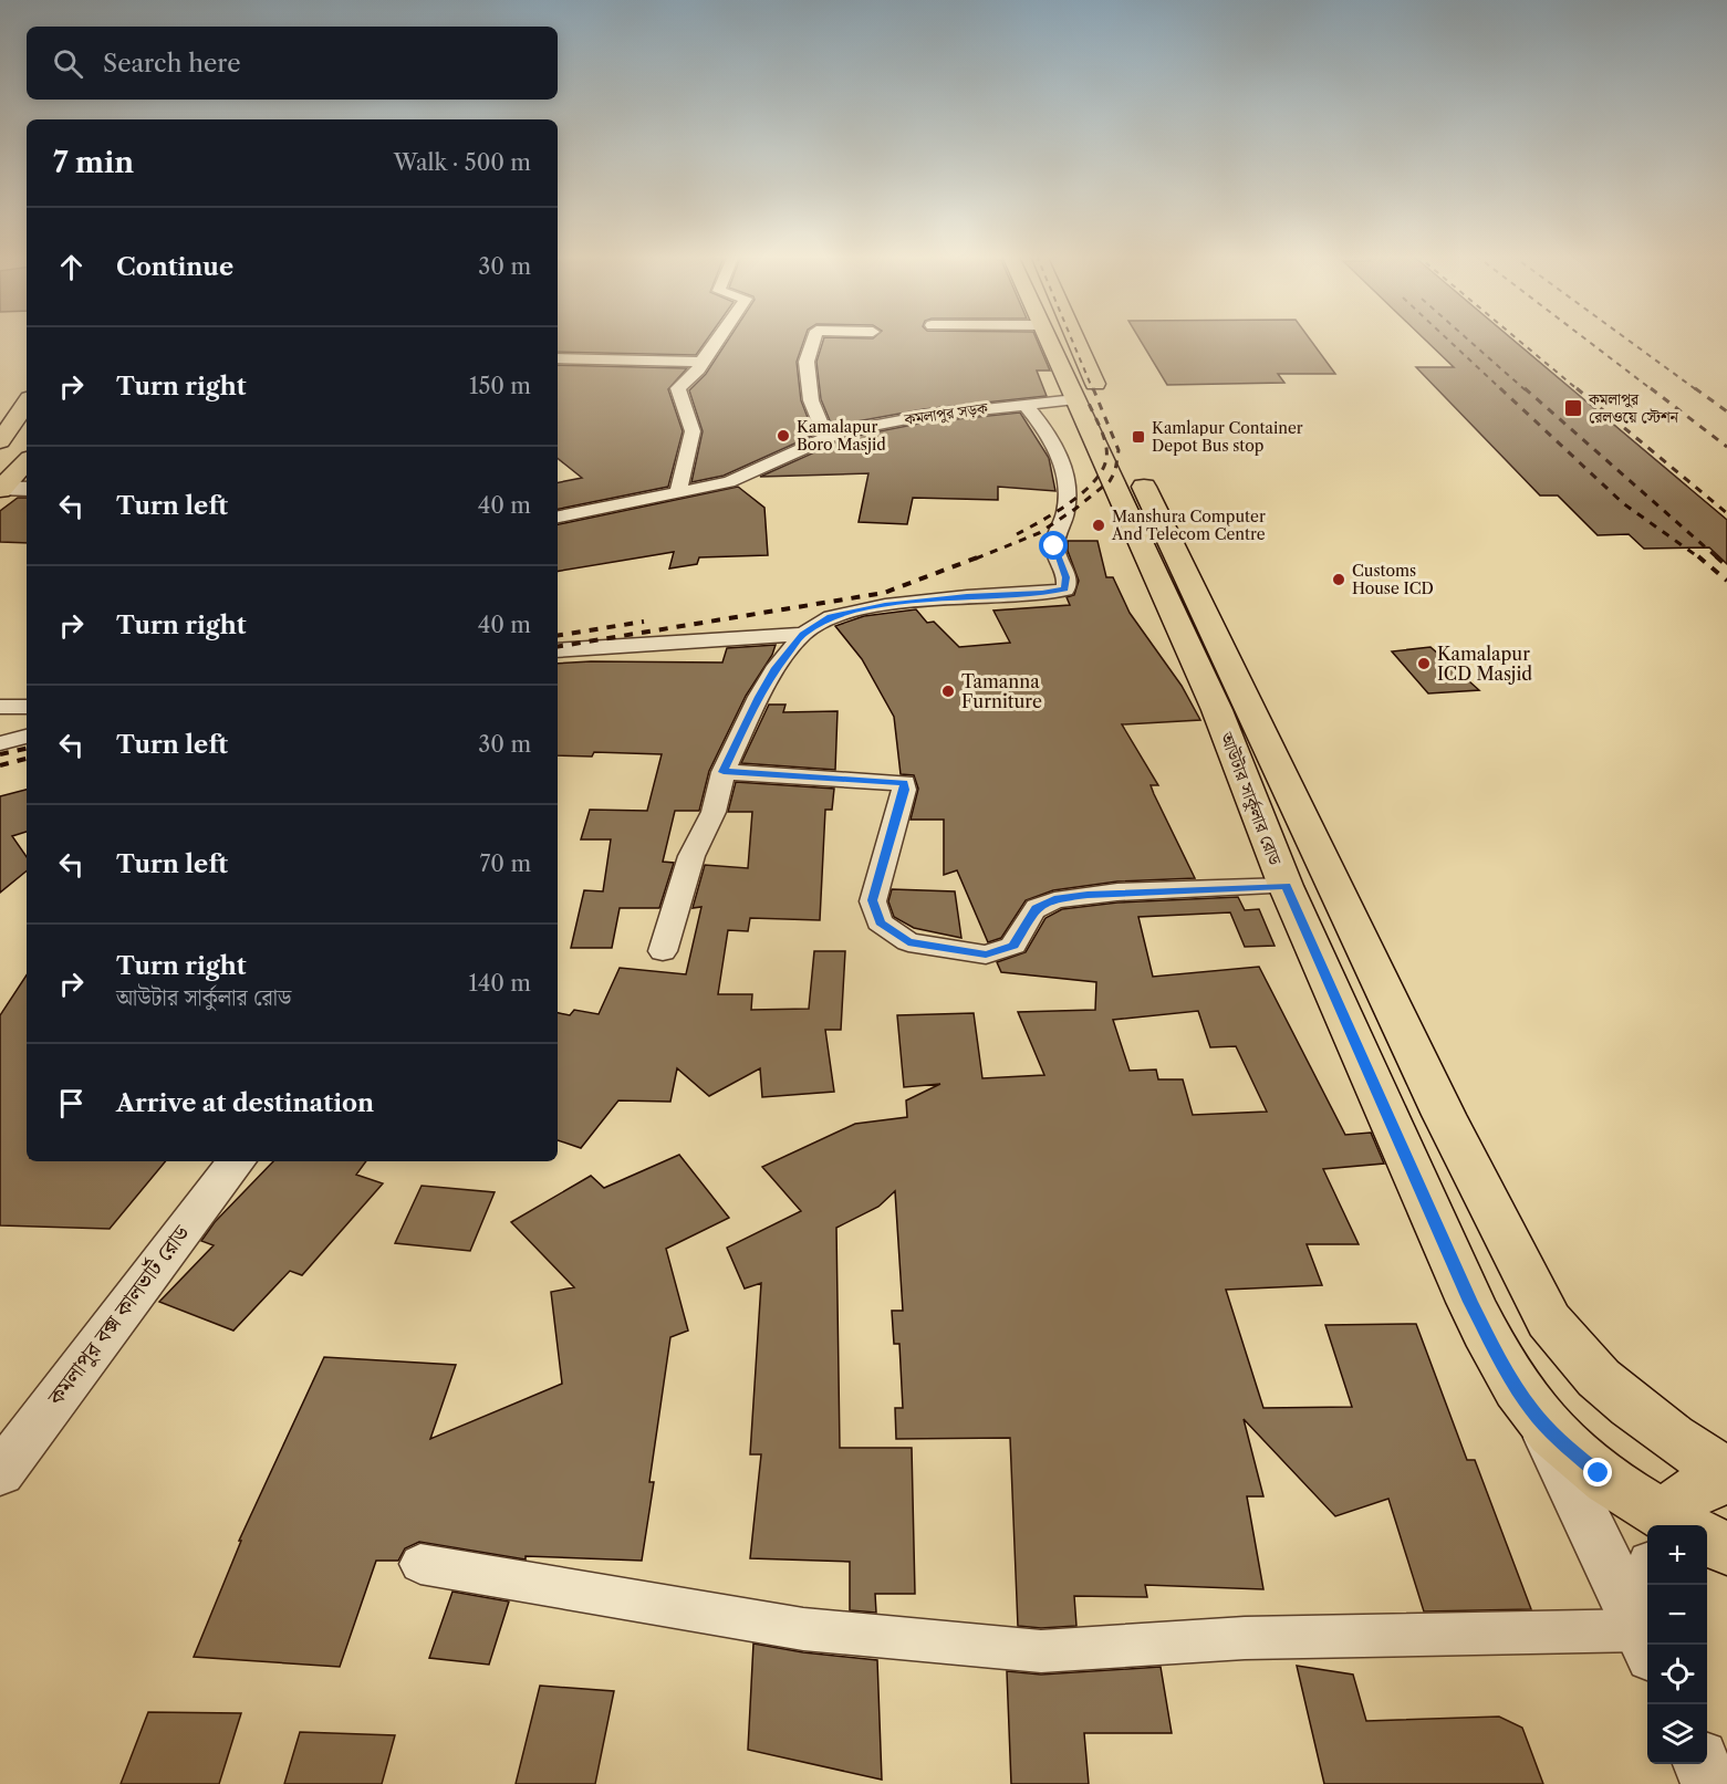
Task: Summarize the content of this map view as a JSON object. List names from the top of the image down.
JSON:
{
  "streets": {
    "main road": ["আউটার সার্কুলার রোড"],
    "street": ["কমলাপুর সড়ক", "কমলাপুর বক্স কালভার্ট রোড"]
  },
  "crossings": [
    ["কমলাপুর সড়ক", "আউটার সার্কুলার রোড"]
  ],
  "places": {
    "transit": ["কমলাপুর রেলওয়ে স্টেশন", "Kamlapur Container Depot Bus stop"],
    "other": [
      "Kamalapur Boro Masjid",
      "Manshura Computer And Telecom Centre",
      "Customs House ICD",
      "Kamalapur ICD Masjid",
      "Tamanna Furniture"
    ]
  },
  "page": {
    "search": "Search here",
    "heading": ["7 min", "Walk · 500 m"],
    "list": [
      ["Continue", "30 m"],
      ["Turn right", "150 m"],
      ["Turn left", "40 m"],
      ["Turn right", "40 m"],
      ["Turn left", "30 m"],
      ["Turn left", "70 m"],
      ["Turn right", "আউটার সার্কুলার রোড", "140 m"],
      "Arrive at destination"
    ],
    "map_buttons": ["+", "−"]
  }
}
